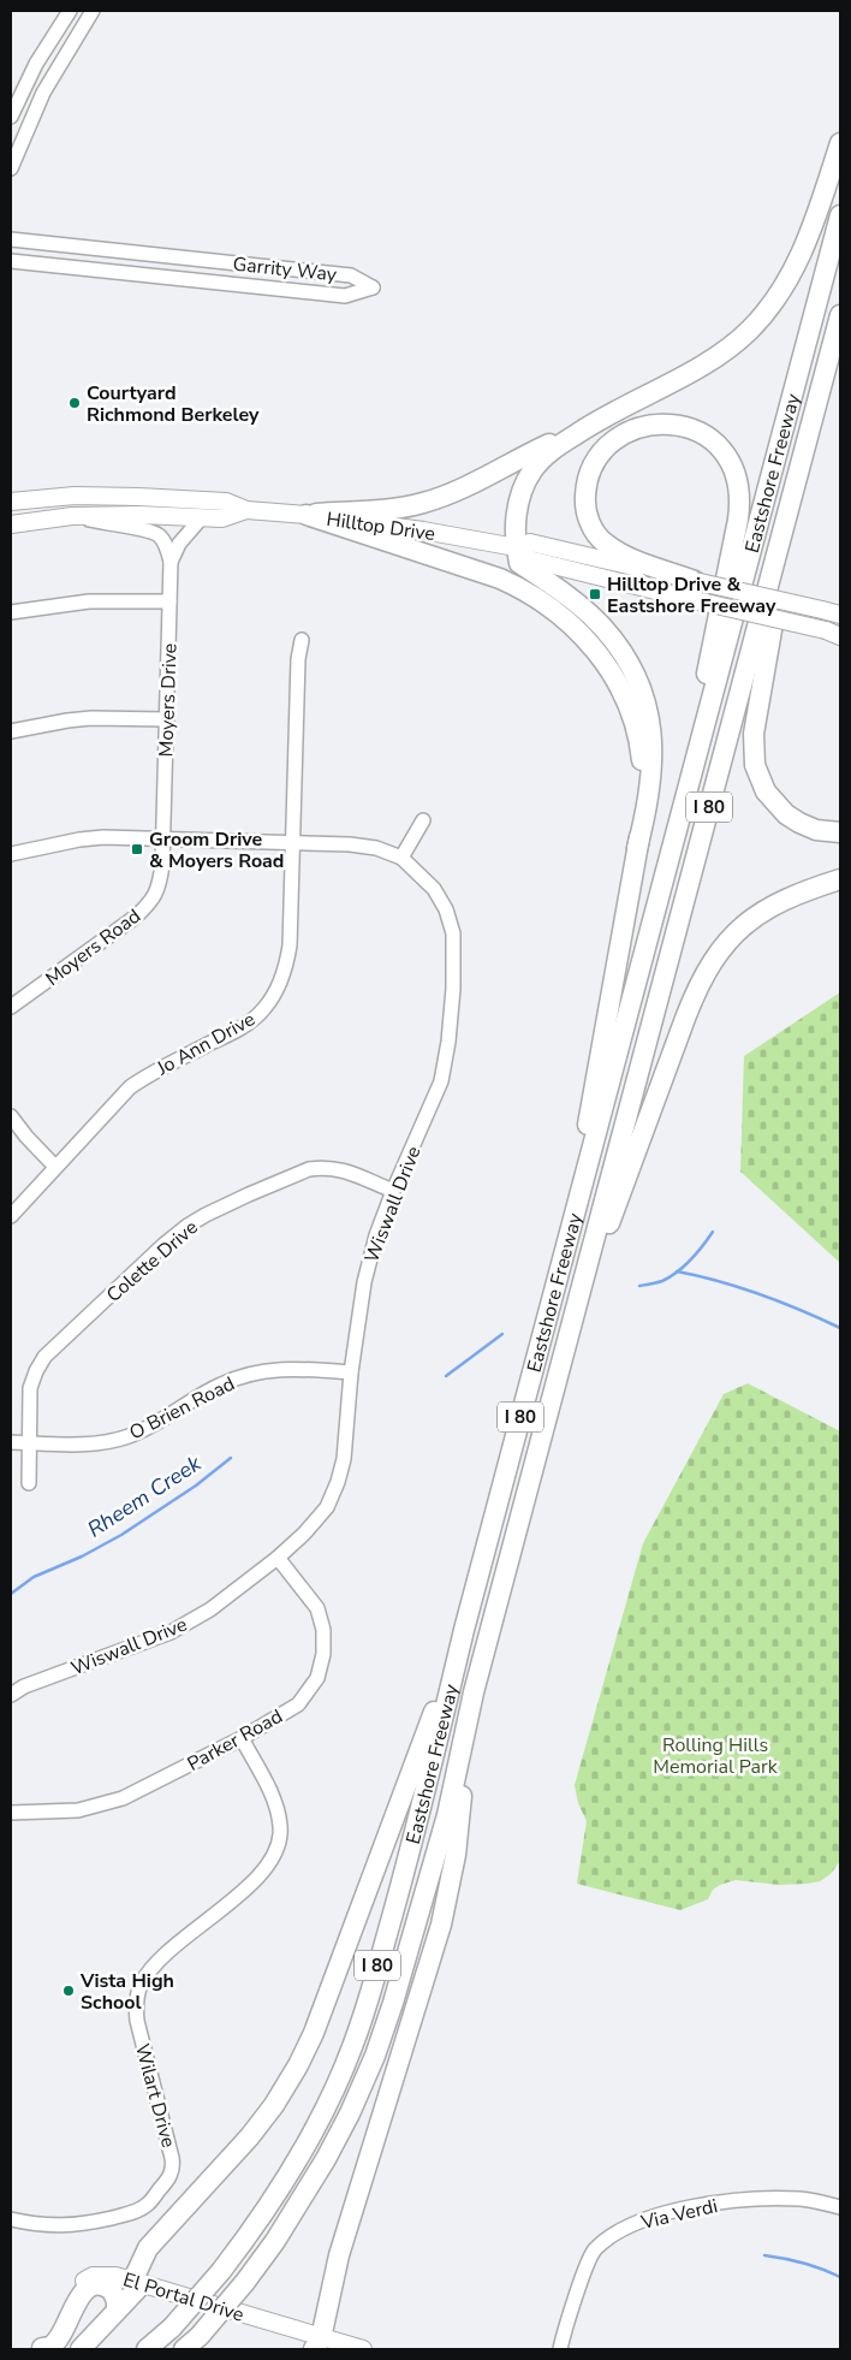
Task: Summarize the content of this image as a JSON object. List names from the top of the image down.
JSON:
{
  "streets": {
    "highway": ["Eastshore Freeway", "I 80"],
    "main road": ["Hilltop Drive", "El Portal Drive"],
    "street": [
      "Garrity Way",
      "Moyers Drive",
      "Moyers Road",
      "Jo Ann Drive",
      "Wiswall Drive",
      "Colette Drive",
      "O Brien Road",
      "Parker Road",
      "Wilart Drive",
      "Via Verdi"
    ]
  },
  "crossings": [
    ["Moyers Drive", "Moyers Road"],
    ["Moyers Drive", "Wiswall Drive"],
    ["Moyers Road", "Wiswall Drive"],
    ["Jo Ann Drive", "Wiswall Drive"],
    ["Wiswall Drive", "Colette Drive"],
    ["Wiswall Drive", "O Brien Road"],
    ["Wiswall Drive", "Parker Road"],
    ["Colette Drive", "O Brien Road"],
    ["Parker Road", "Wilart Drive"]
  ],
  "water": ["Rheem Creek"],
  "parks": ["Rolling Hills Memorial Park"],
  "places": {
    "other": ["Courtyard Richmond Berkeley", "Vista High School"],
    "transit": ["Hilltop Drive & Eastshore Freeway", "Groom Drive & Moyers Road"]
  }
}
